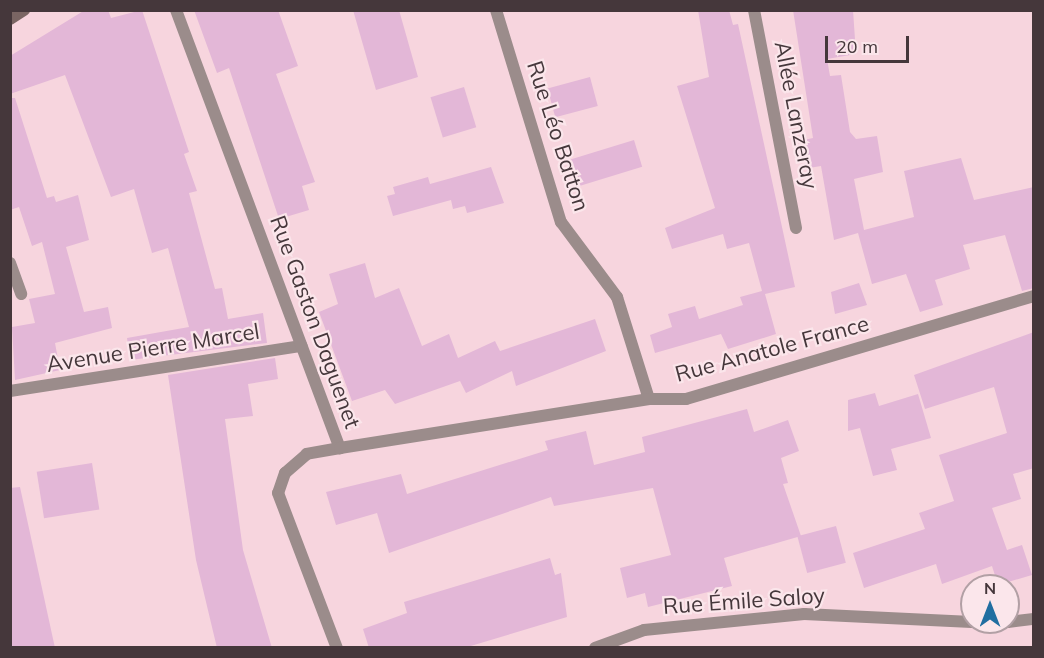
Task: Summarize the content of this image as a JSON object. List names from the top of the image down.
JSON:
{
  "streets": {
    "street": [
      "Allée Lanzeray",
      "Rue Léo Batton",
      "Rue Gaston Daguenet",
      "Avenue Pierre Marcel",
      "Rue Anatole France",
      "Rue Émile Saloy"
    ]
  },
  "crossings": [
    ["Rue Léo Batton", "Rue Anatole France"],
    ["Rue Gaston Daguenet", "Avenue Pierre Marcel"],
    ["Rue Gaston Daguenet", "Rue Anatole France"]
  ],
  "scale_bar": "20 m",
  "north": "top"
}
